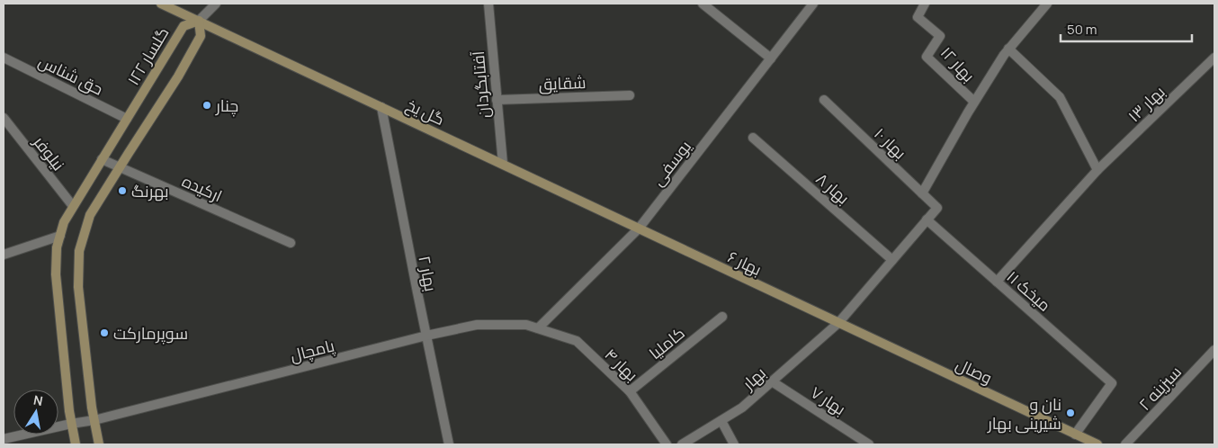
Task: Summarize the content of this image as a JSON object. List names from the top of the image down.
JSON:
{
  "streets": {
    "main road": [
      "گلسار ۱۲۲",
      "گل یخ",
      "بهار ۶",
      "وصال"
    ],
    "street": [
      "بهار ۱۲",
      "حق شناس",
      "شقایق",
      "آفتابگردان",
      "بهار ۱۳",
      "بهار ۱۰",
      "نیلوفر",
      "یوسفی",
      "ارکیده",
      "بهار ۸",
      "بهار ۲",
      "میخک ۱۱",
      "کاملیا",
      "پامچال",
      "بهار ۴",
      "بهار",
      "سبزینه ۲",
      "بهار ۷"
    ]
  },
  "crossings": [
    ["گلسار ۱۲۲", "حق شناس"],
    ["گلسار ۱۲۲", "گل یخ"],
    ["گلسار ۱۲۲", "نیلوفر"],
    ["گلسار ۱۲۲", "ارکیده"],
    ["گلسار ۱۲۲", "پامچال"],
    ["شقایق", "آفتابگردان"],
    ["آفتابگردان", "گل یخ"],
    ["بهار ۱۳", "میخک ۱۱"],
    ["گل یخ", "یوسفی"],
    ["گل یخ", "بهار ۶"],
    ["گل یخ", "بهار ۲"],
    ["بهار ۱۰", "بهار"],
    ["یوسفی", "بهار ۶"],
    ["یوسفی", "پامچال"],
    ["یوسفی", "بهار ۴"],
    ["بهار ۸", "بهار"],
    ["بهار ۶", "وصال"],
    ["بهار ۶", "بهار"],
    ["بهار ۲", "پامچال"],
    ["میخک ۱۱", "وصال"],
    ["میخک ۱۱", "بهار"],
    ["کاملیا", "بهار ۴"],
    ["پامچال", "بهار ۴"],
    ["وصال", "بهار"],
    ["بهار", "بهار ۷"]
  ],
  "places": [
    "چنار",
    "بهرنگ",
    "سوپرمارکت",
    "نان و شیرینی بهار"
  ],
  "scale_bar": "50 m",
  "north": "top"
}
